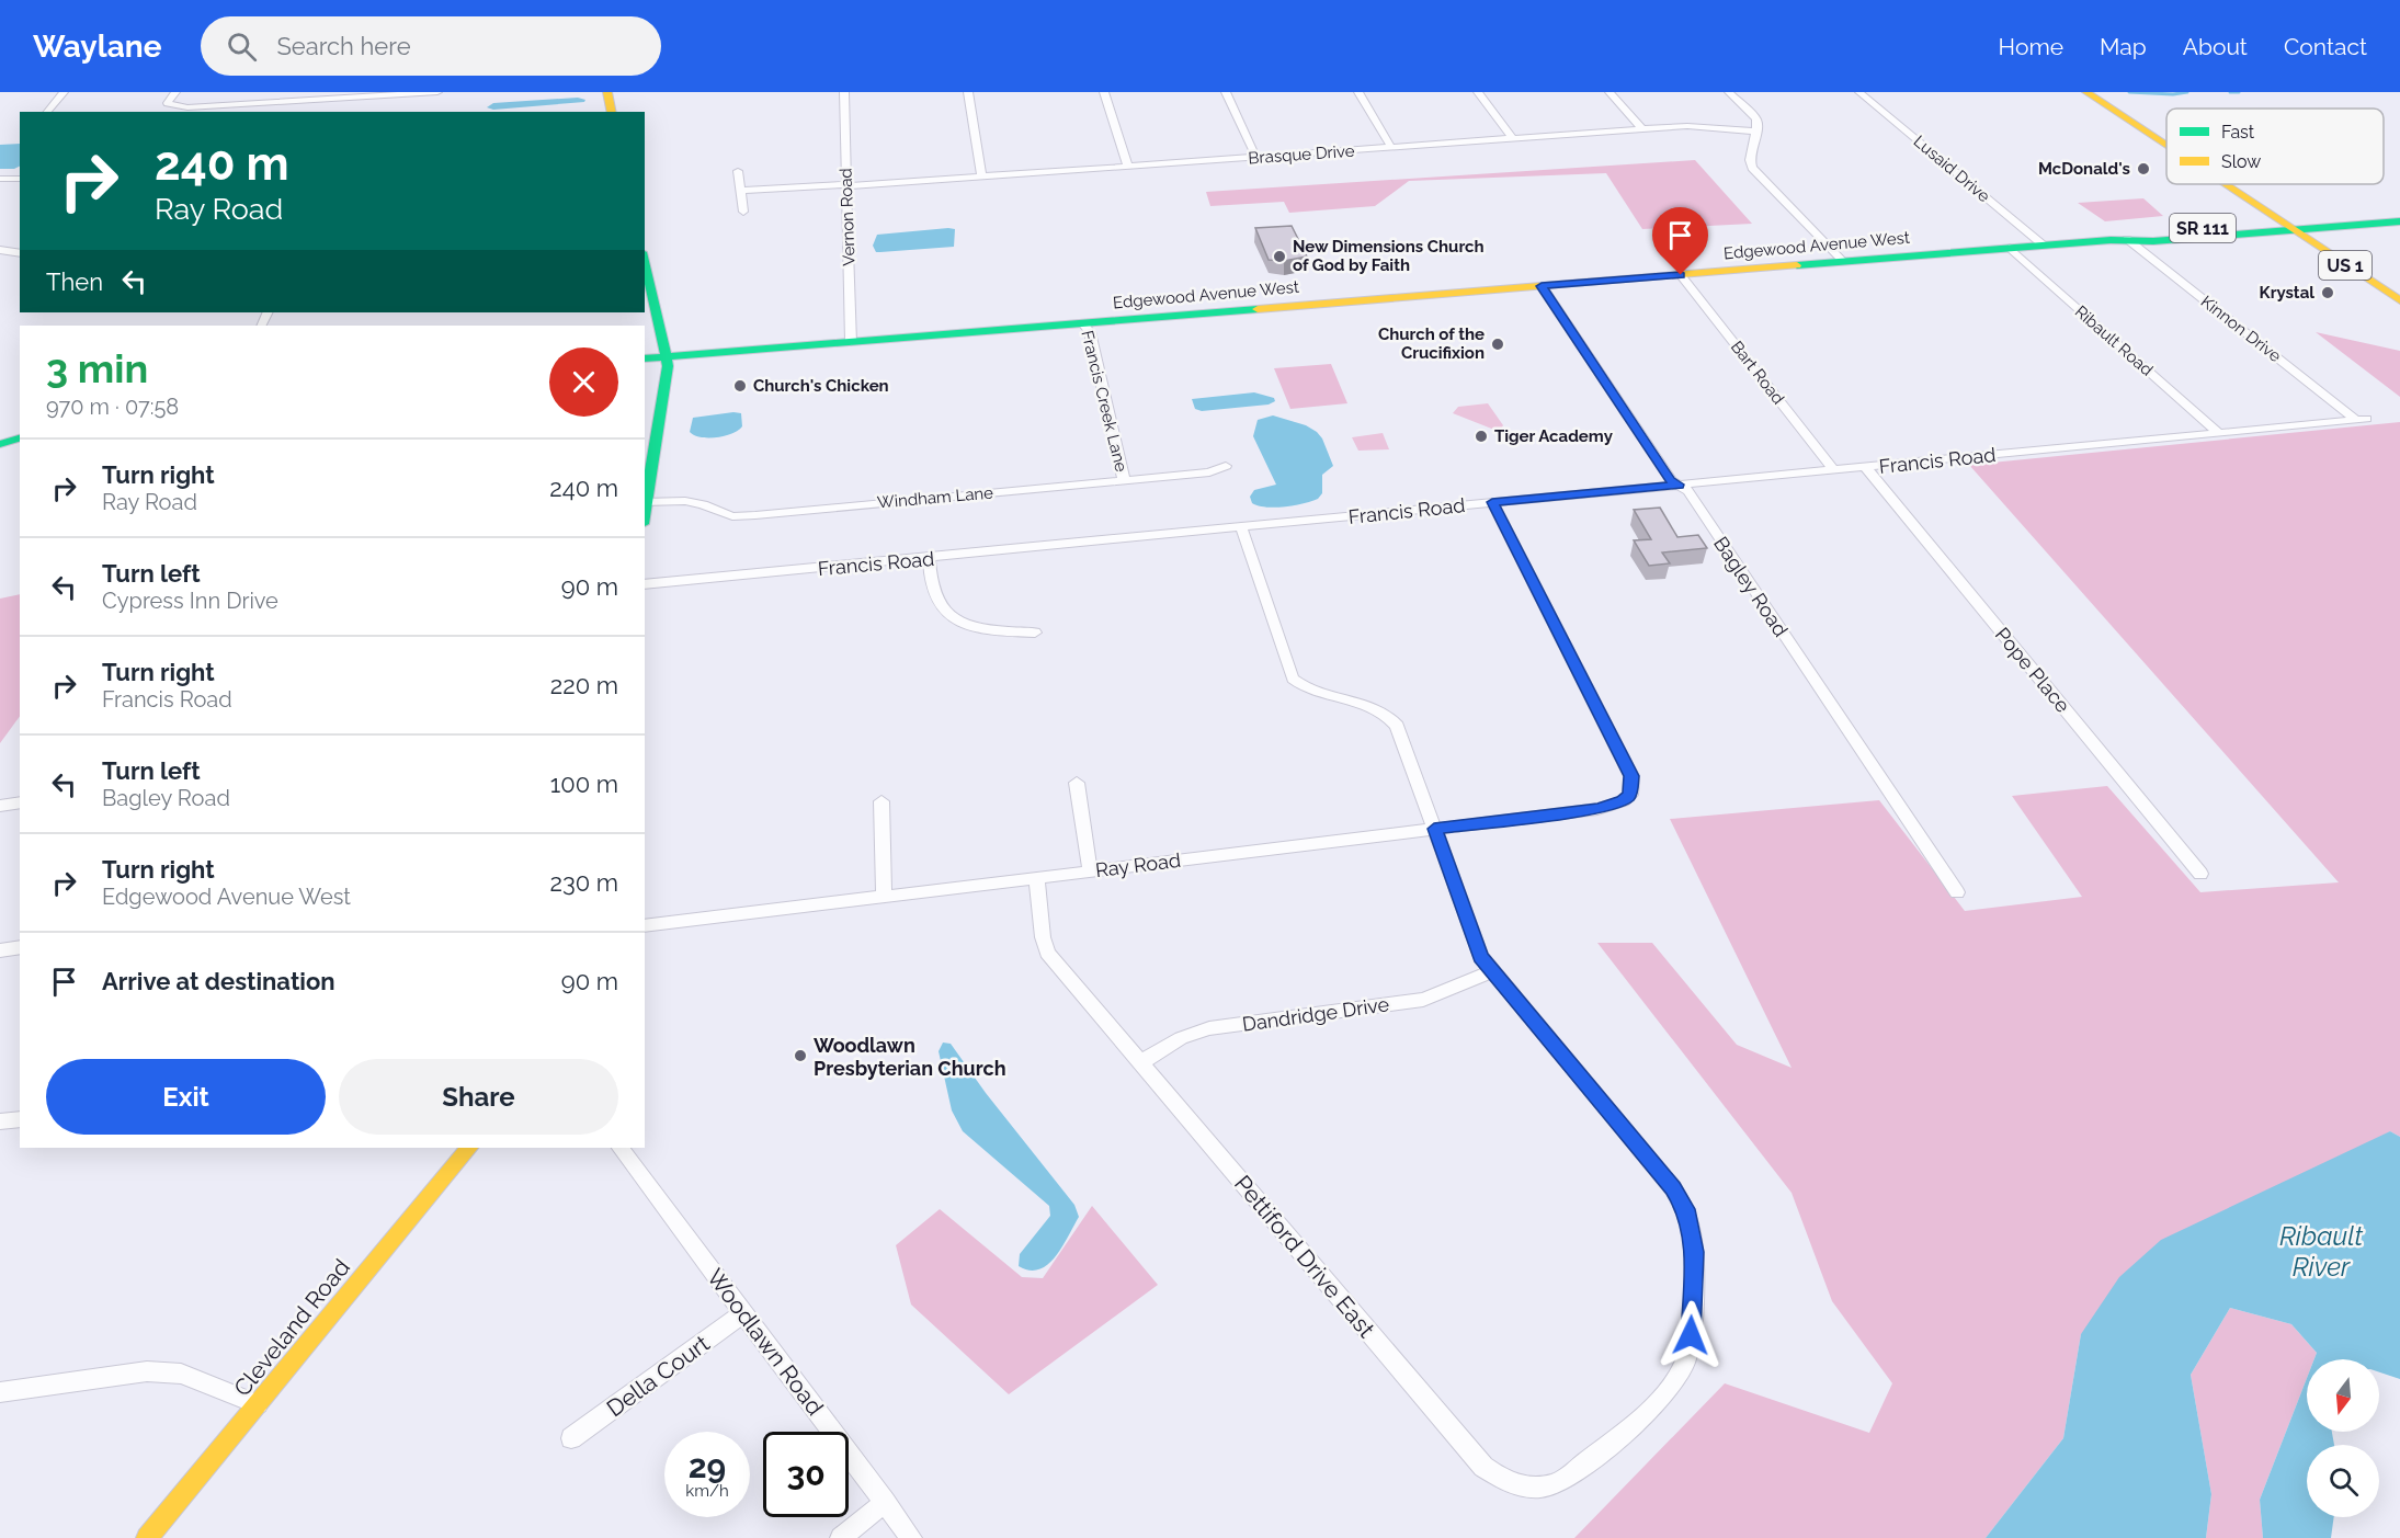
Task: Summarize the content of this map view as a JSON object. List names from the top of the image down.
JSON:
{
  "streets": {
    "main road": [
      "SR 111",
      "Edgewood Avenue West",
      "US 1",
      "Cleveland Road"
    ],
    "street": [
      "Brasque Drive",
      "Lusaid Drive",
      "Vernon Road",
      "Kinnon Drive",
      "Ribault Road",
      "Bart Road",
      "Francis Creek Lane",
      "Francis Road",
      "Windham Lane",
      "Bagley Road",
      "Pope Place",
      "Ray Road",
      "Dandridge Drive",
      "Pettiford Drive East",
      "Woodlawn Road",
      "Della Court"
    ]
  },
  "crossings": [
    ["Brasque Drive", "Vernon Road"],
    ["Lusaid Drive", "Edgewood Avenue West"],
    ["Vernon Road", "Edgewood Avenue West"],
    ["SR 111", "Edgewood Avenue West"],
    ["SR 111", "US 1"],
    ["Edgewood Avenue West", "US 1"],
    ["Edgewood Avenue West", "Kinnon Drive"],
    ["Edgewood Avenue West", "Ribault Road"],
    ["Edgewood Avenue West", "Bart Road"],
    ["Edgewood Avenue West", "Francis Creek Lane"],
    ["Edgewood Avenue West", "Bagley Road"],
    ["Kinnon Drive", "Francis Road"],
    ["Ribault Road", "Francis Road"],
    ["Bart Road", "Francis Road"],
    ["Francis Creek Lane", "Windham Lane"],
    ["Francis Road", "Bagley Road"],
    ["Francis Road", "Pope Place"],
    ["Francis Road", "Ray Road"],
    ["Francis Road", "Pettiford Drive East"],
    ["Ray Road", "Pettiford Drive East"],
    ["Dandridge Drive", "Pettiford Drive East"],
    ["Woodlawn Road", "Della Court"]
  ],
  "water": ["Ribault River"],
  "places": [
    "McDonald's",
    "New Dimensions Church of God by Faith",
    "Krystal",
    "Church of the Crucifixion",
    "Church's Chicken",
    "Tiger Academy",
    "Woodlawn Presbyterian Church"
  ],
  "legend": ["Fast", "Slow"],
  "north": "bottom",
  "page": {
    "header": "Waylane",
    "search": "Search here",
    "nav": [
      "Home",
      "Map",
      "About",
      "Contact"
    ],
    "turn": ["240 m", "Ray Road"],
    "then": "Then",
    "heading": ["3 min", "970 m · 07:58"],
    "list": [
      {
        "name": "Turn right",
        "note": "Ray Road",
        "value": "240 m"
      },
      {
        "name": "Turn left",
        "note": "Cypress Inn Drive",
        "value": "90 m"
      },
      {
        "name": "Turn right",
        "note": "Francis Road",
        "value": "220 m"
      },
      {
        "name": "Turn left",
        "note": "Bagley Road",
        "value": "100 m"
      },
      {
        "name": "Turn right",
        "note": "Edgewood Avenue West",
        "value": "230 m"
      },
      {
        "name": "Arrive at destination",
        "value": "90 m"
      }
    ],
    "buttons": ["Exit", "Share"],
    "speed": "29 km/h",
    "limit": "30"
  }
}
